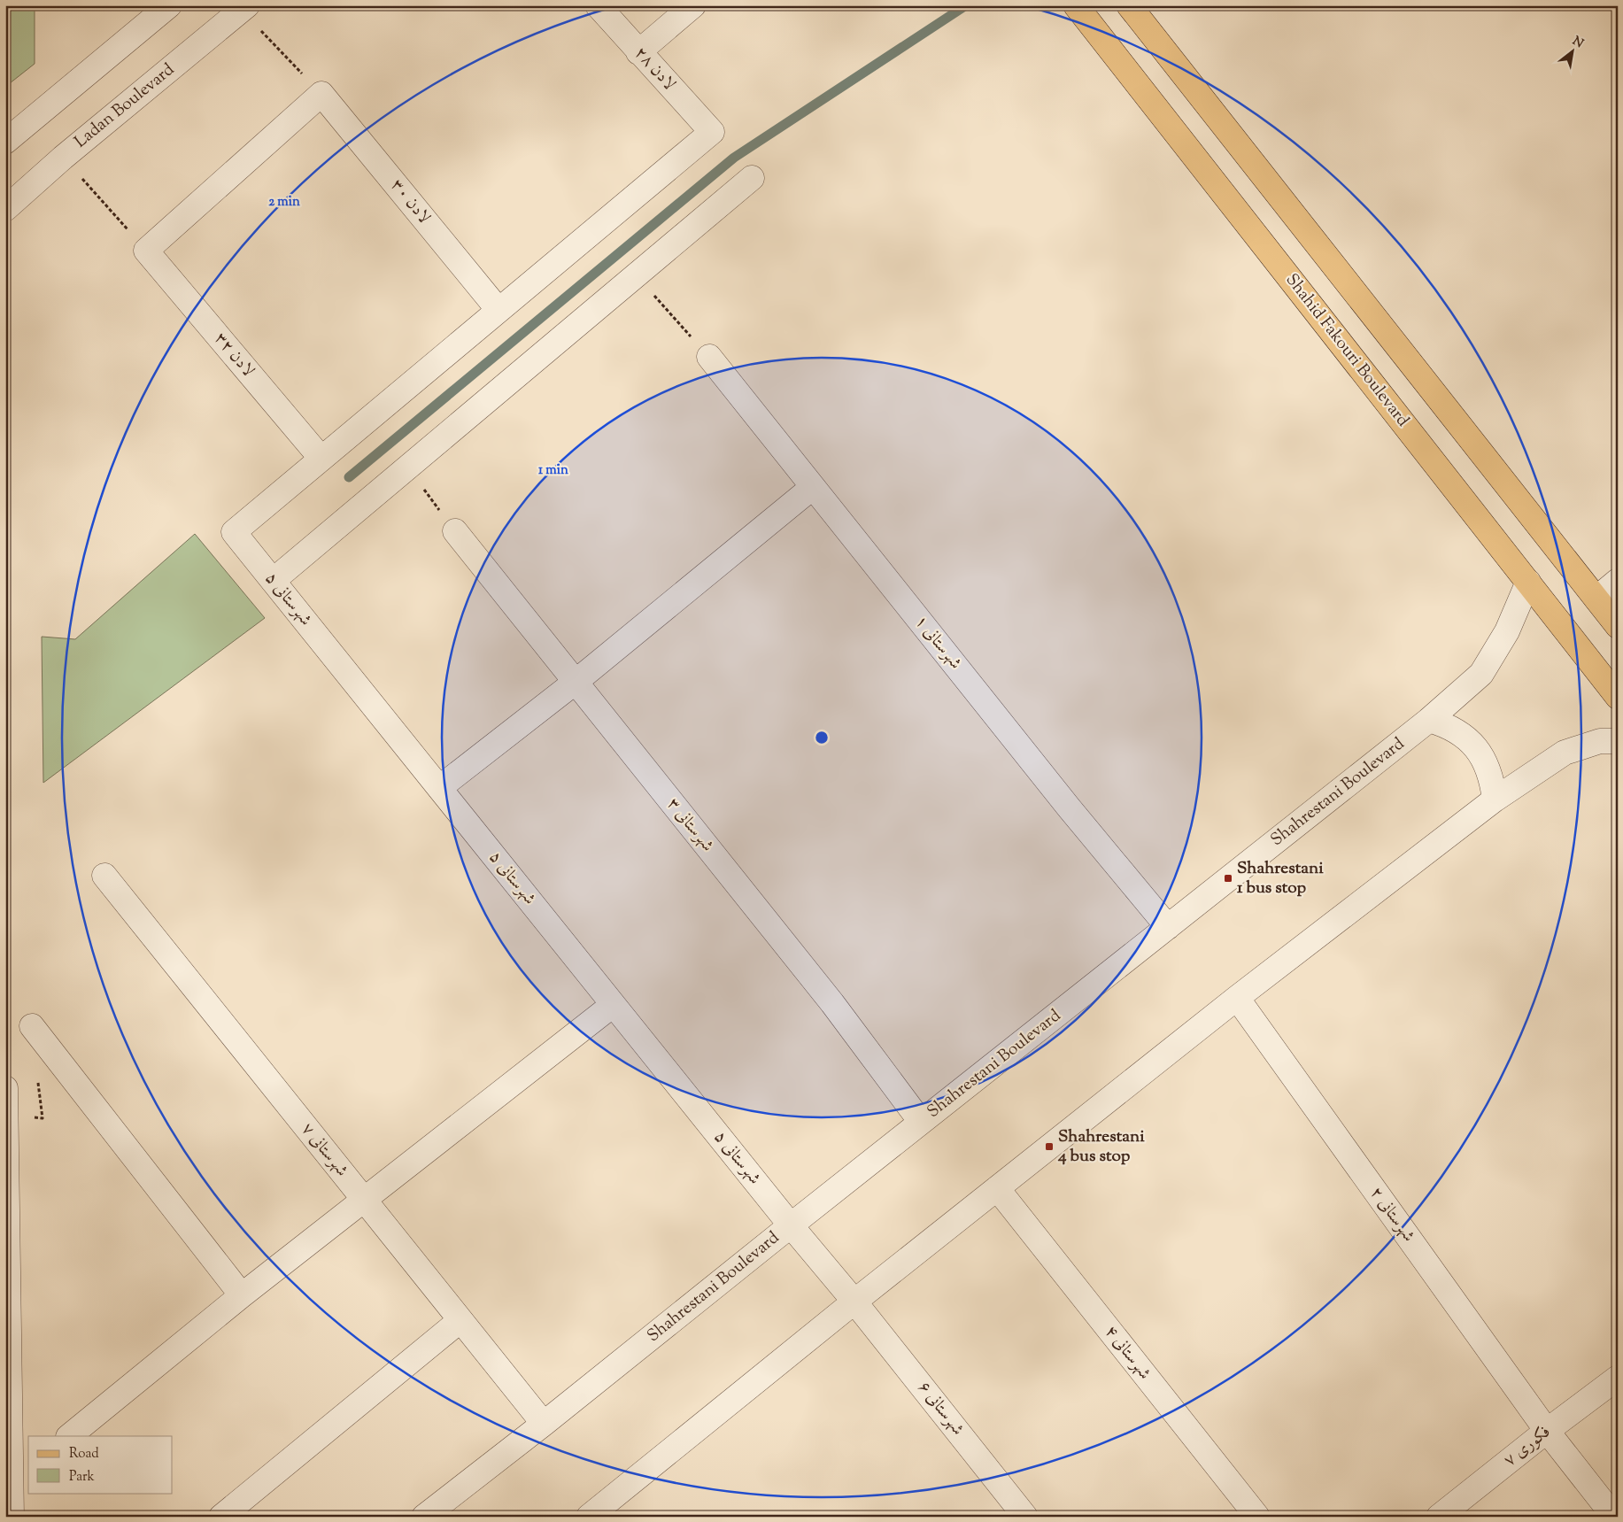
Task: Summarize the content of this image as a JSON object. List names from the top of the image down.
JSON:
{
  "streets": {
    "main road": ["Shahid Fakouri Boulevard"],
    "street": [
      "لادن ۲۸",
      "Ladan Boulevard",
      "لادن ۳۰",
      "لادن ۳۲",
      "شهرستانی ۵",
      "شهرستانی ۱",
      "Shahrestani Boulevard",
      "شهرستانی ۳",
      "شهرستانی ۷",
      "شهرستانی ۲",
      "شهرستانی ۴",
      "شهرستانی ۶",
      "فکوری ۷"
    ]
  },
  "crossings": [
    ["لادن ۲۸", "لادن ۳۰"],
    ["Shahid Fakouri Boulevard", "Shahrestani Boulevard"],
    ["لادن ۳۲", "شهرستانی ۵"],
    ["شهرستانی ۵", "Shahrestani Boulevard"],
    ["شهرستانی ۵", "شهرستانی ۶"],
    ["شهرستانی ۱", "Shahrestani Boulevard"],
    ["Shahrestani Boulevard", "شهرستانی ۳"],
    ["Shahrestani Boulevard", "شهرستانی ۷"],
    ["شهرستانی ۲", "فکوری ۷"]
  ],
  "places": {
    "transit": ["Shahrestani 1 bus stop", "Shahrestani 4 bus stop"]
  },
  "legend": ["Road", "Park"],
  "north": "top right",
  "rings": ["2 min", "1 min"]
}
